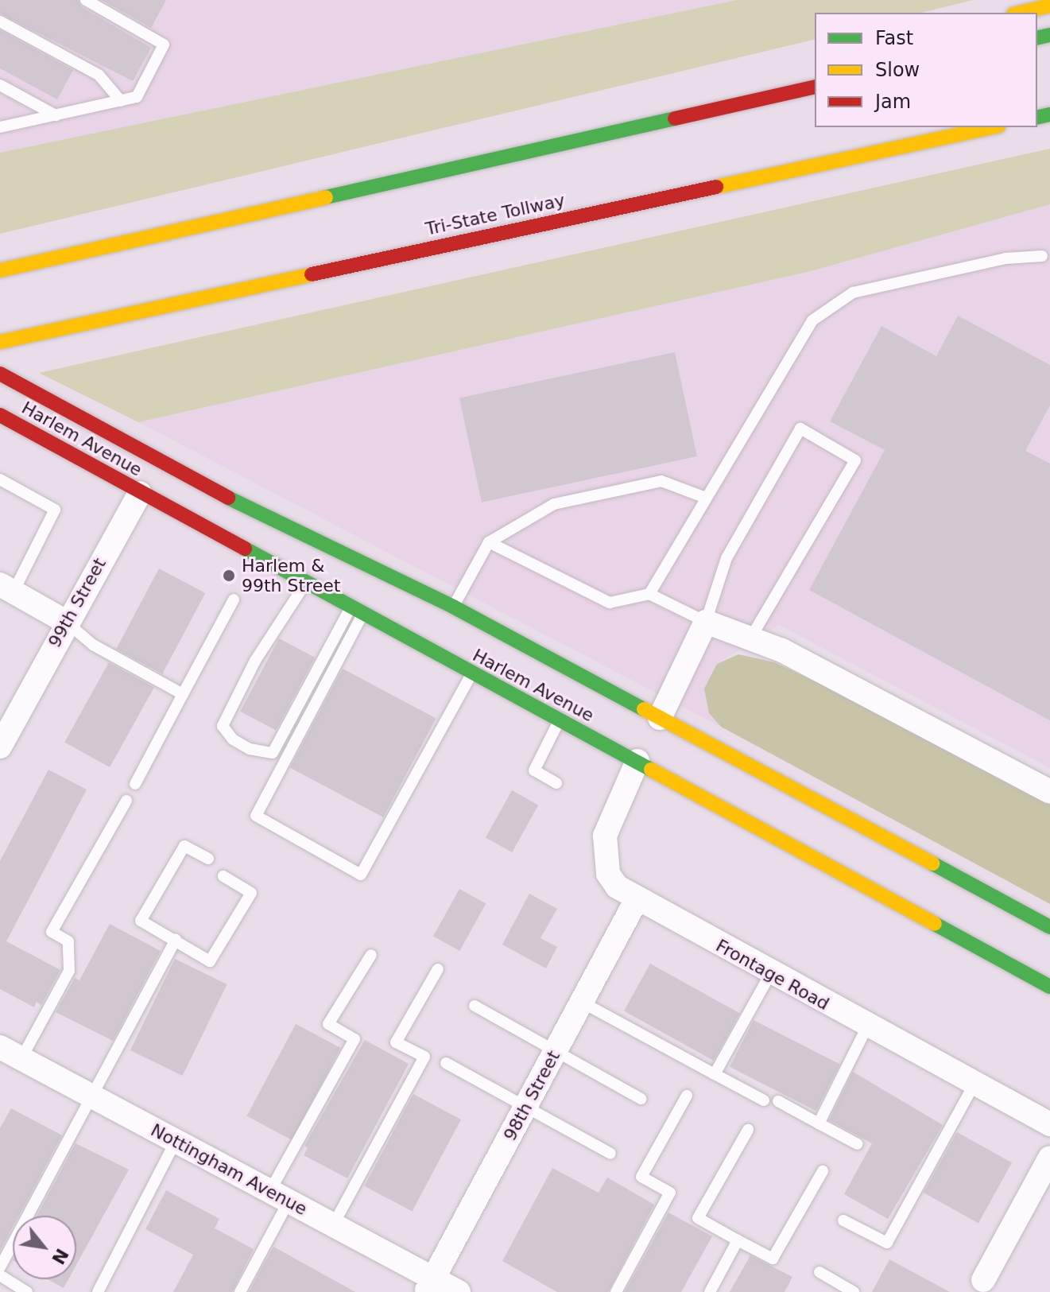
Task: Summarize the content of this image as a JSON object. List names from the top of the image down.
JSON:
{
  "streets": {
    "main road": ["Tri-State Tollway", "Harlem Avenue"],
    "street": [
      "99th Street",
      "Frontage Road",
      "98th Street",
      "Nottingham Avenue"
    ]
  },
  "crossings": [
    ["Harlem Avenue", "99th Street"],
    ["Harlem Avenue", "Frontage Road"],
    ["Frontage Road", "98th Street"],
    ["98th Street", "Nottingham Avenue"]
  ],
  "places": ["Harlem & 99th Street"],
  "legend": ["Fast", "Slow", "Jam"],
  "north": "bottom right"
}
